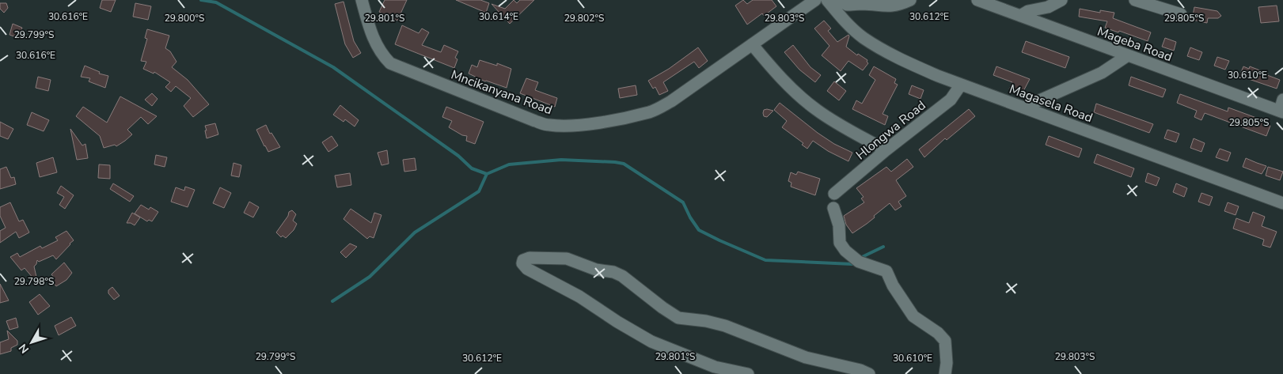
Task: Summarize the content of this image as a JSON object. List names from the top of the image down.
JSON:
{
  "streets": {
    "street": [
      "Mageba Road",
      "Mncikanyana Road",
      "Magasela Road",
      "Hlongwa Road"
    ]
  },
  "crossings": [
    ["Magasela Road", "Hlongwa Road"]
  ],
  "north": "bottom left",
  "coordinates": [
    "30.616°E",
    "30.614°E",
    "30.612°E",
    "29.805°S",
    "29.803°S",
    "29.800°S",
    "29.801°S",
    "29.802°S",
    "29.799°S",
    "30.610°E",
    "29.798°S"
  ]
}
